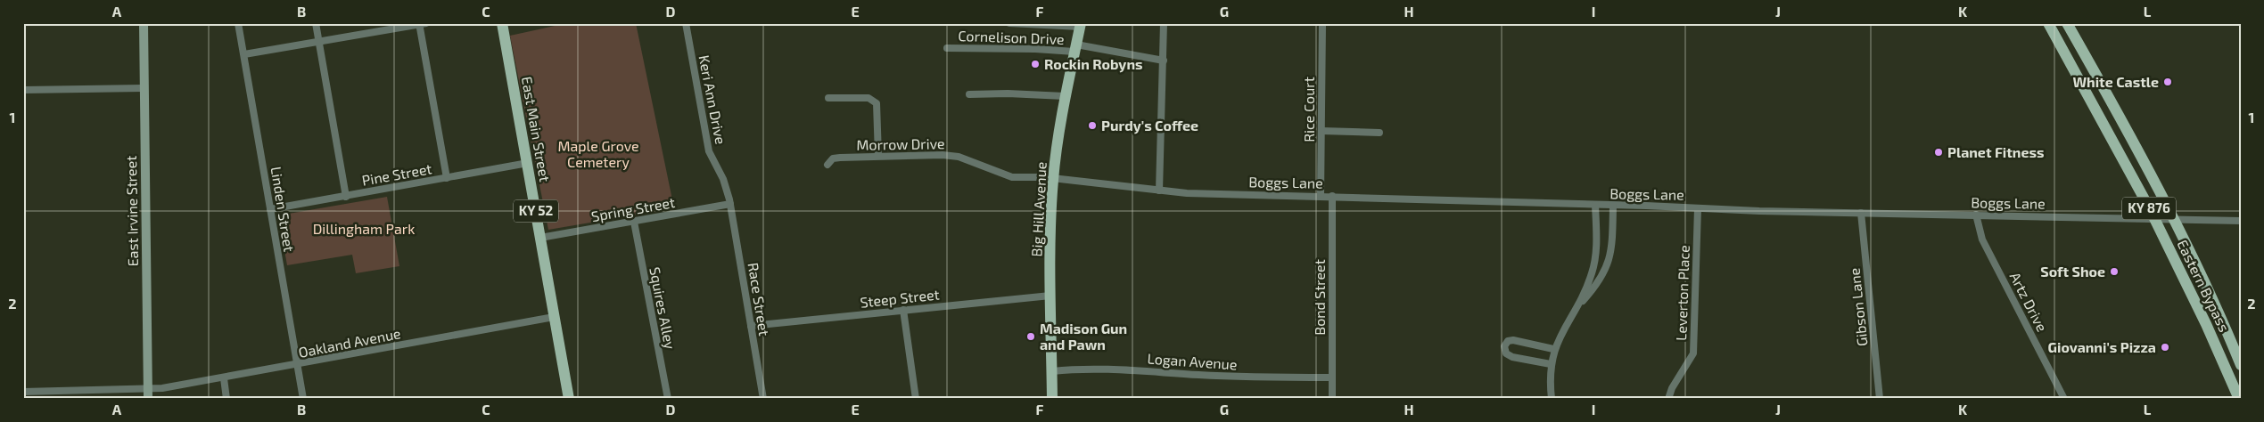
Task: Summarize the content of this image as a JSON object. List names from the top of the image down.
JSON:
{
  "streets": {
    "main road": [
      "East Main Street",
      "KY 876",
      "Big Hill Avenue",
      "KY 52",
      "Eastern Bypass"
    ],
    "street": [
      "Cornelison Drive",
      "Keri Ann Drive",
      "Rice Court",
      "Morrow Drive",
      "Pine Street",
      "Boggs Lane",
      "Linden Street",
      "Spring Street",
      "East Irvine Street",
      "Leverton Place",
      "Bond Street",
      "Steep Street",
      "Race Street",
      "Artz Drive",
      "Gibson Lane",
      "Squires Alley",
      "Oakland Avenue",
      "Logan Avenue"
    ]
  },
  "crossings": [
    ["Cornelison Drive", "Big Hill Avenue"],
    ["Keri Ann Drive", "Spring Street"],
    ["Keri Ann Drive", "Race Street"],
    ["Rice Court", "Boggs Lane"],
    ["East Main Street", "Pine Street"],
    ["East Main Street", "Spring Street"],
    ["East Main Street", "Oakland Avenue"],
    ["Morrow Drive", "Boggs Lane"],
    ["Morrow Drive", "Big Hill Avenue"],
    ["Pine Street", "Linden Street"],
    ["Boggs Lane", "Big Hill Avenue"],
    ["Boggs Lane", "Eastern Bypass"],
    ["Boggs Lane", "Leverton Place"],
    ["Boggs Lane", "Bond Street"],
    ["Boggs Lane", "Artz Drive"],
    ["Boggs Lane", "Gibson Lane"],
    ["Linden Street", "Oakland Avenue"],
    ["Spring Street", "Race Street"],
    ["Spring Street", "Squires Alley"],
    ["Big Hill Avenue", "Steep Street"],
    ["Big Hill Avenue", "Logan Avenue"],
    ["East Irvine Street", "Oakland Avenue"],
    ["Bond Street", "Logan Avenue"],
    ["Steep Street", "Race Street"]
  ],
  "parks": ["Maple Grove Cemetery", "Dillingham Park"],
  "places": [
    "Rockin Robyns",
    "White Castle",
    "Purdy's Coffee",
    "Planet Fitness",
    "Soft Shoe",
    "Madison Gun and Pawn",
    "Giovanni's Pizza"
  ],
  "grid": {
    "columns": [
      "A",
      "B",
      "C",
      "D",
      "E",
      "F",
      "G",
      "H",
      "I",
      "J",
      "K",
      "L"
    ],
    "rows": ["1", "2"]
  }
}
